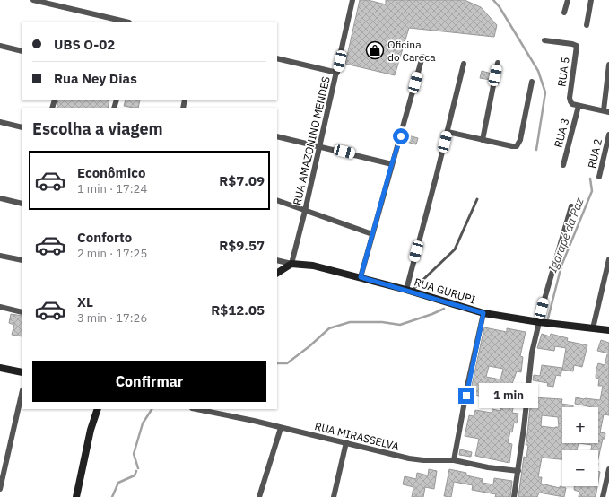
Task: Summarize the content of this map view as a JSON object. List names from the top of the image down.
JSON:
{
  "streets": {
    "street": [
      "RUA 5",
      "RUA 3",
      "RUA AMAZONINO MENDES",
      "RUA 2",
      "RUA GURUPI",
      "RUA MIRASSELVA"
    ]
  },
  "crossings": [
    ["RUA 5", "RUA 3"],
    ["RUA AMAZONINO MENDES", "RUA GURUPI"]
  ],
  "water": ["Igarapé da Paz"],
  "places": {
    "shop": ["Oficina do Careca"]
  },
  "page": {
    "banner": ["UBS O-02", "Rua Ney Dias"],
    "heading": "Escolha a viagem",
    "list": [
      {
        "name": "Econômico",
        "note": "1 min · 17:24",
        "value": "R$7.09"
      },
      {
        "name": "Conforto",
        "note": "2 min · 17:25",
        "value": "R$9.57"
      },
      {
        "name": "XL",
        "note": "3 min · 17:26",
        "value": "R$12.05"
      }
    ],
    "buttons": "Confirmar",
    "bubble": "1 min",
    "map_buttons": ["+", "−"]
  }
}
